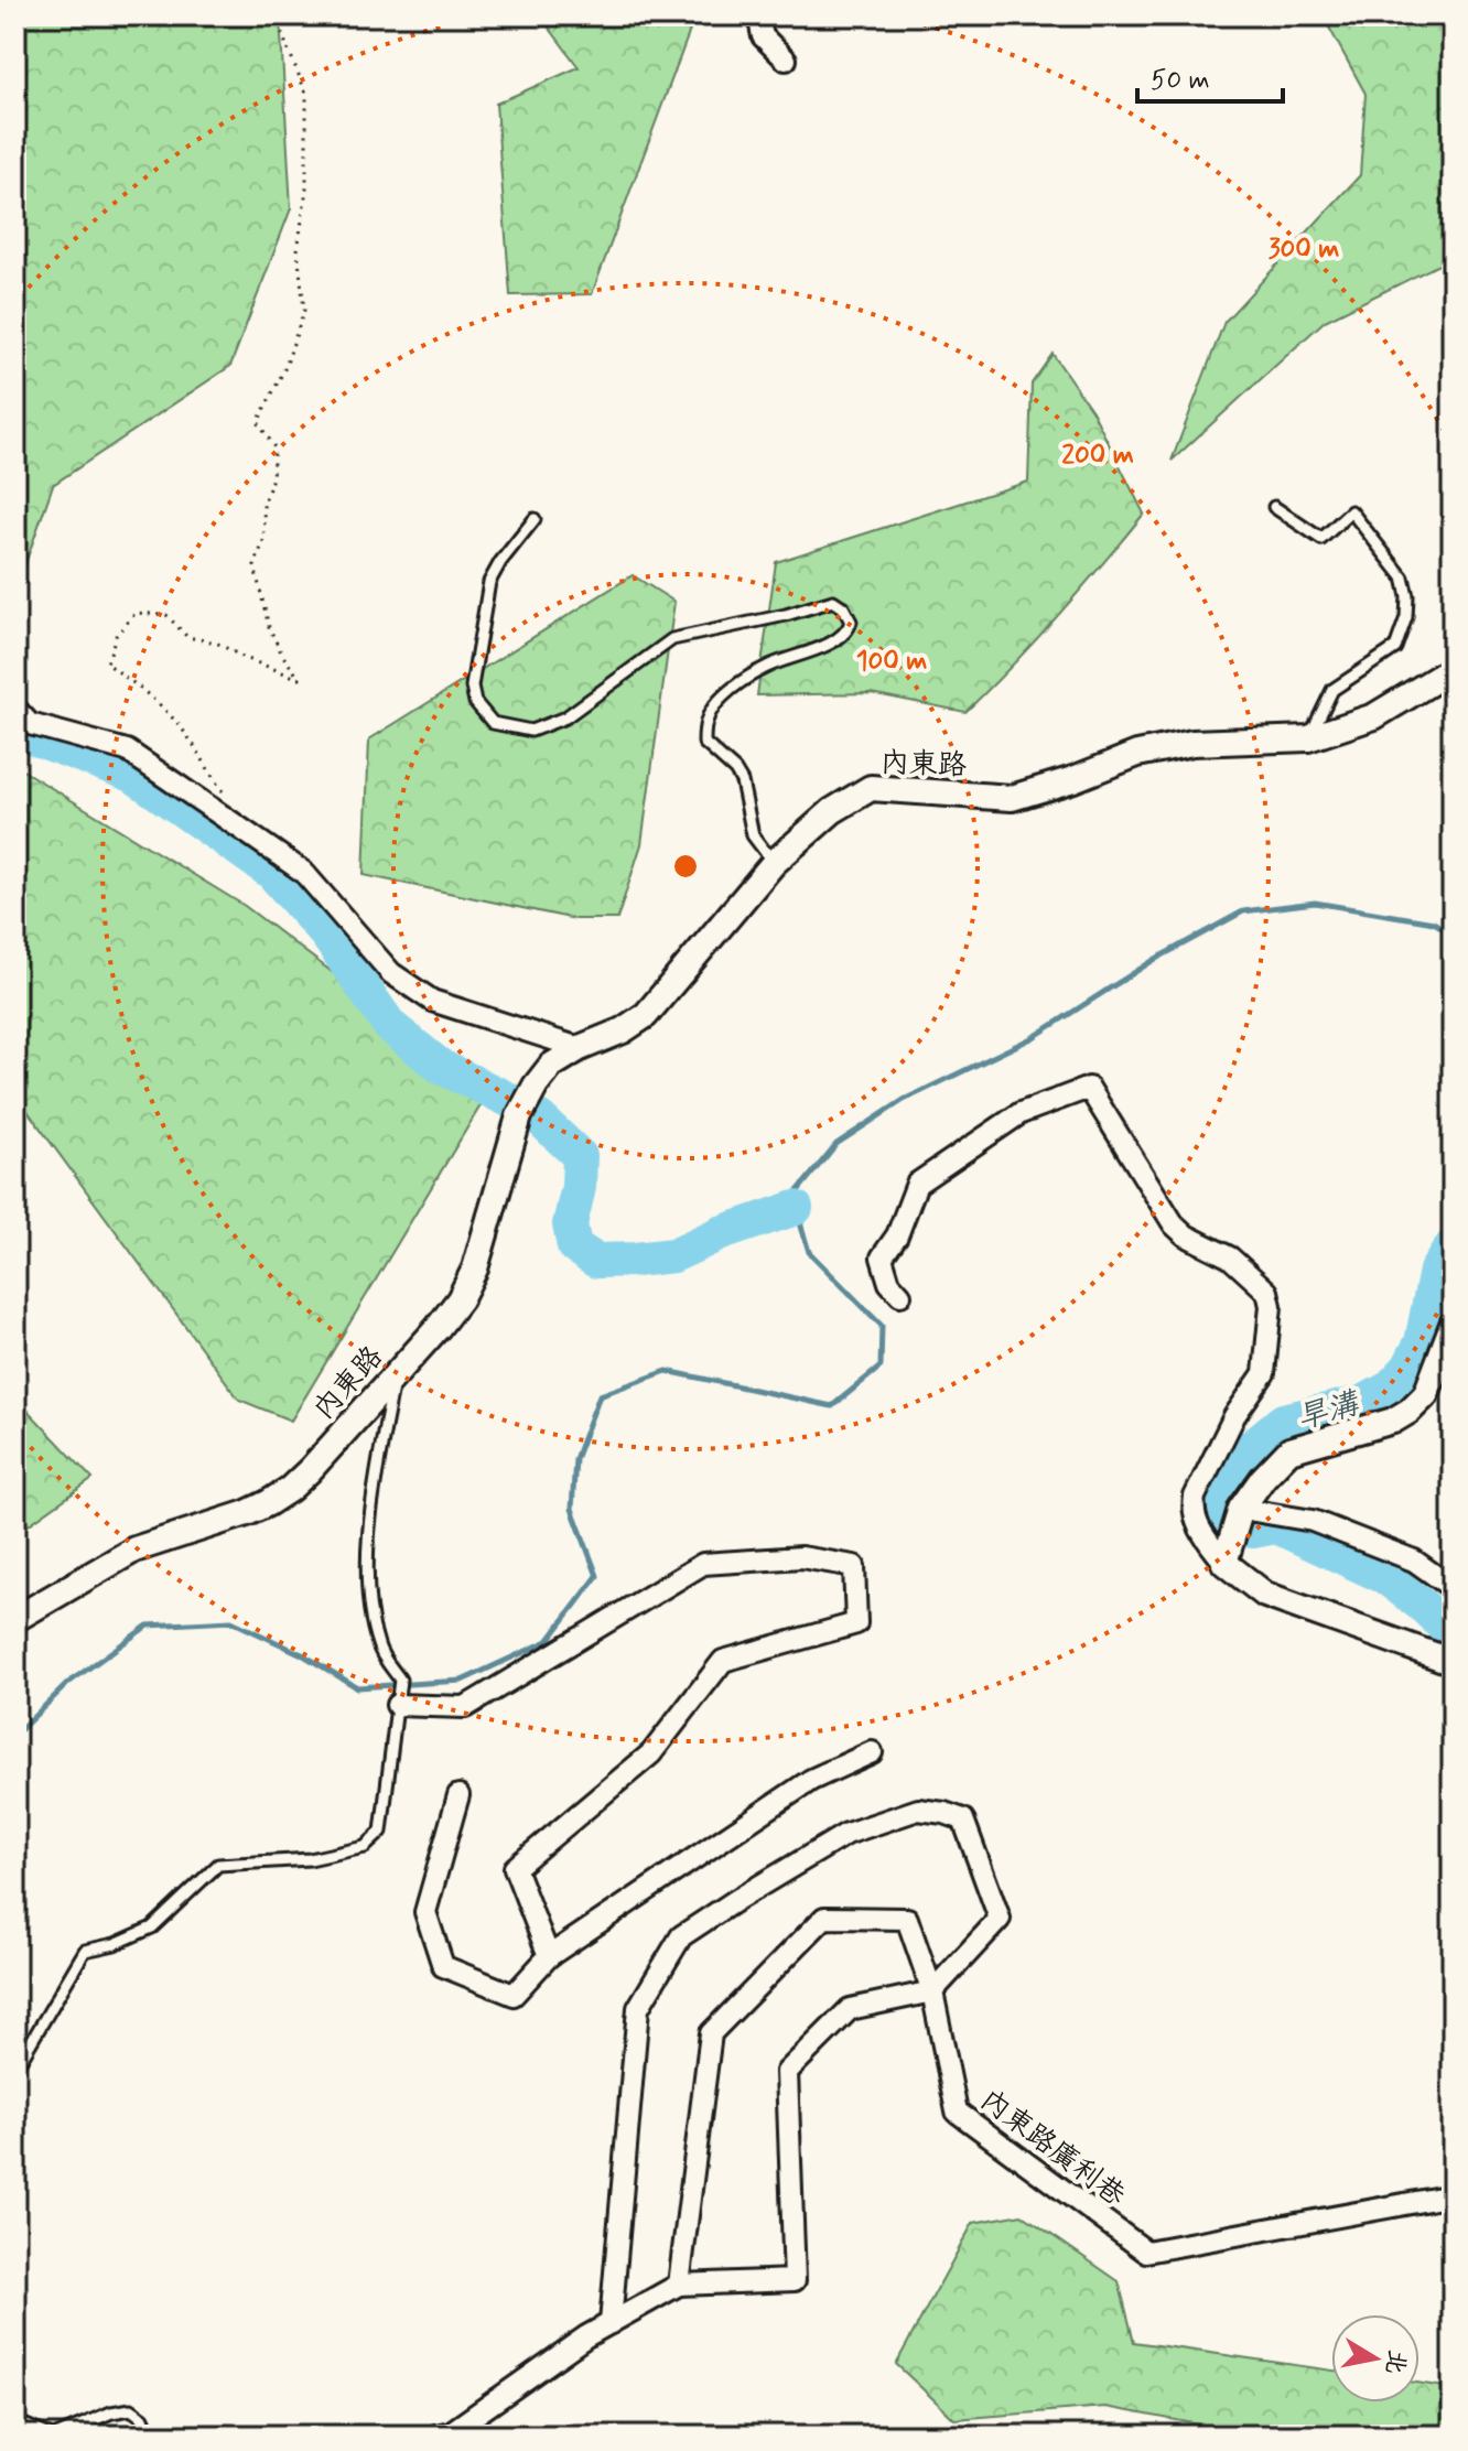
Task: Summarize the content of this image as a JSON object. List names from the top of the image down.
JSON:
{
  "streets": {
    "street": ["內東路", "內東路廣利巷"]
  },
  "water": ["旱溝"],
  "scale_bar": "50 m",
  "north": "right",
  "rings": ["300 m", "200 m", "100 m"]
}
